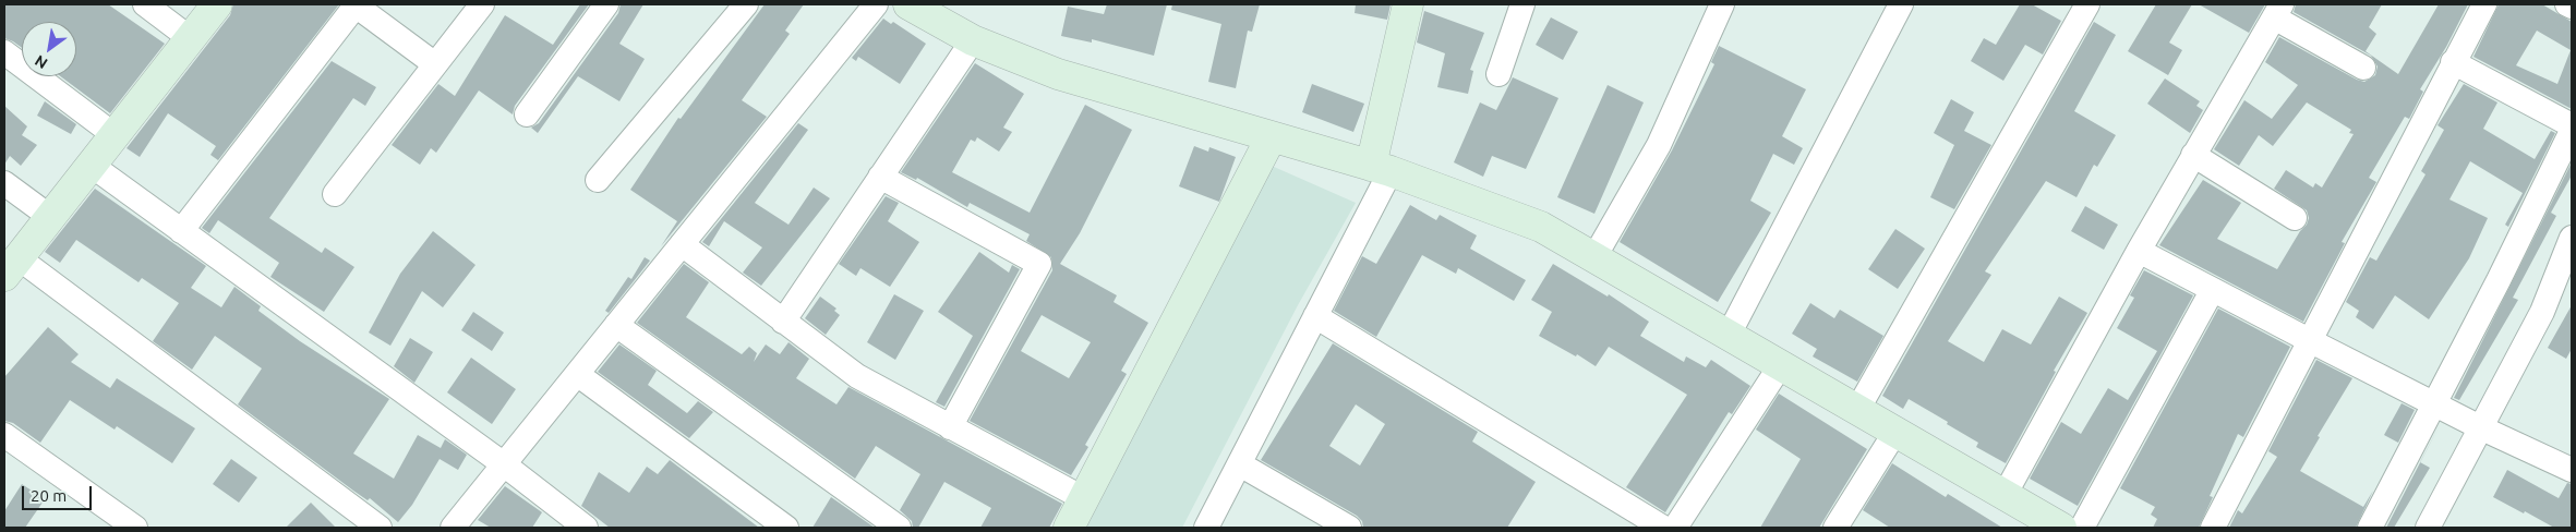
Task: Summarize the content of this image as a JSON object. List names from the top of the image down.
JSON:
{
  "scale_bar": "20 m",
  "north": "bottom left"
}
